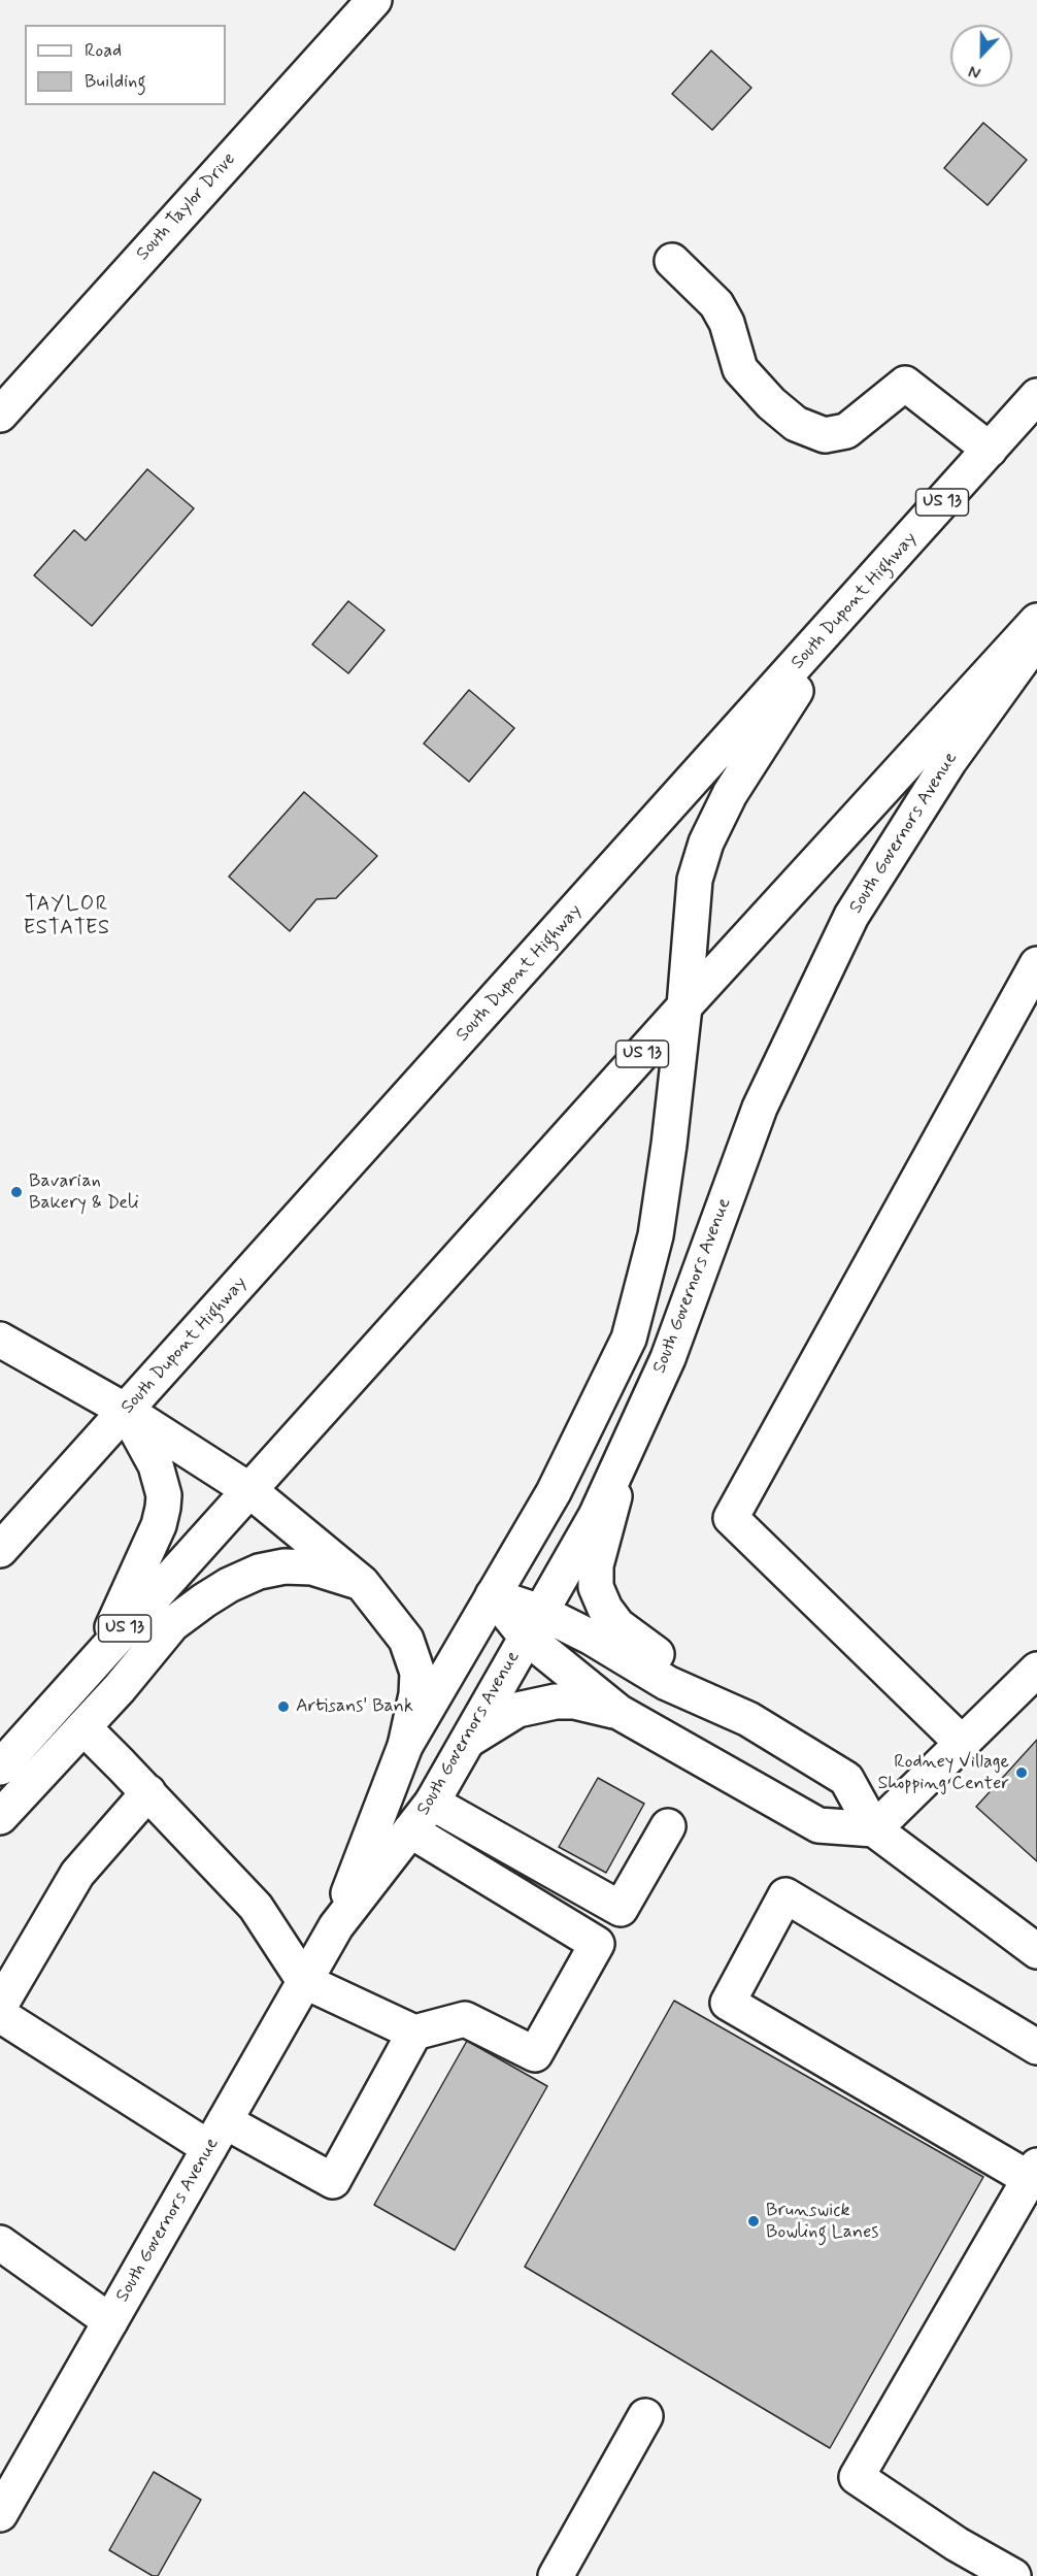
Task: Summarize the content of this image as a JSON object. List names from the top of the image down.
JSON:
{
  "streets": {
    "main road": [
      "South Taylor Drive",
      "US 13",
      "South Dupont Highway",
      "South Governors Avenue"
    ]
  },
  "crossings": [
    ["US 13", "South Governors Avenue"],
    ["South Dupont Highway", "South Governors Avenue"]
  ],
  "districts": ["TAYLOR ESTATES"],
  "places": [
    "Bavarian Bakery & Deli",
    "Artisans' Bank",
    "Rodney Village Shopping Center",
    "Brunswick Bowling Lanes"
  ],
  "legend": ["Road", "Building"],
  "north": "bottom"
}
